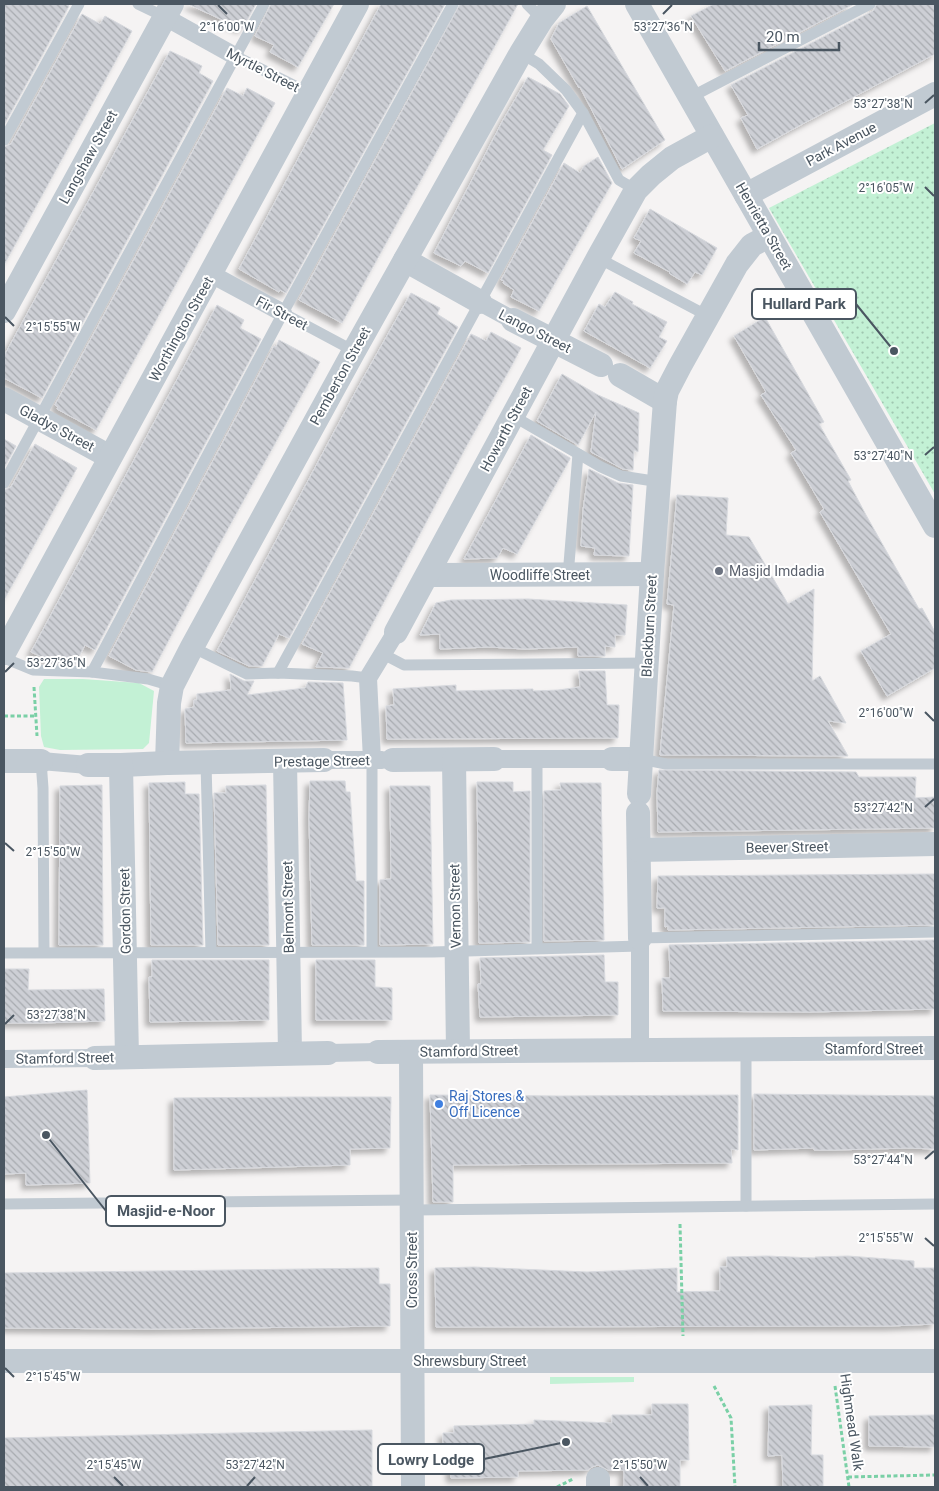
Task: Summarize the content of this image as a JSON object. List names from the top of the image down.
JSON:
{
  "streets": {
    "street": [
      "Myrtle Street",
      "Park Avenue",
      "Langshaw Street",
      "Henrietta Street",
      "Fir Street",
      "Worthington Street",
      "Lango Street",
      "Pemberton Street",
      "Gladys Street",
      "Howarth Street",
      "Woodliffe Street",
      "Blackburn Street",
      "Prestage Street",
      "Beever Street",
      "Vernon Street",
      "Belmont Street",
      "Gordon Street",
      "Stamford Street",
      "Cross Street",
      "Shrewsbury Street"
    ],
    "path": ["Highmead Walk"]
  },
  "crossings": [
    ["Myrtle Street", "Langshaw Street"],
    ["Myrtle Street", "Worthington Street"],
    ["Park Avenue", "Henrietta Street"],
    ["Henrietta Street", "Howarth Street"],
    ["Henrietta Street", "Blackburn Street"],
    ["Fir Street", "Worthington Street"],
    ["Fir Street", "Pemberton Street"],
    ["Worthington Street", "Gladys Street"],
    ["Lango Street", "Pemberton Street"],
    ["Lango Street", "Howarth Street"],
    ["Lango Street", "Blackburn Street"],
    ["Pemberton Street", "Prestage Street"],
    ["Howarth Street", "Woodliffe Street"],
    ["Woodliffe Street", "Blackburn Street"],
    ["Blackburn Street", "Prestage Street"],
    ["Blackburn Street", "Beever Street"],
    ["Blackburn Street", "Stamford Street"],
    ["Prestage Street", "Vernon Street"],
    ["Prestage Street", "Belmont Street"],
    ["Prestage Street", "Gordon Street"],
    ["Vernon Street", "Stamford Street"],
    ["Belmont Street", "Stamford Street"],
    ["Gordon Street", "Stamford Street"],
    ["Stamford Street", "Cross Street"],
    ["Cross Street", "Shrewsbury Street"],
    ["Shrewsbury Street", "Highmead Walk"]
  ],
  "places": [
    "Hullard Park",
    "Masjid Imdadia",
    "Raj Stores & Off Licence",
    "Masjid-e-Noor",
    "Lowry Lodge"
  ],
  "scale_bar": "20 m",
  "coordinates": [
    "2°16'00\"W",
    "53°27'36\"N",
    "53°27'38\"N",
    "2°16'05\"W",
    "2°15'55\"W",
    "53°27'40\"N",
    "53°27'42\"N",
    "2°15'50\"W",
    "53°27'44\"N",
    "2°15'45\"W"
  ]
}
